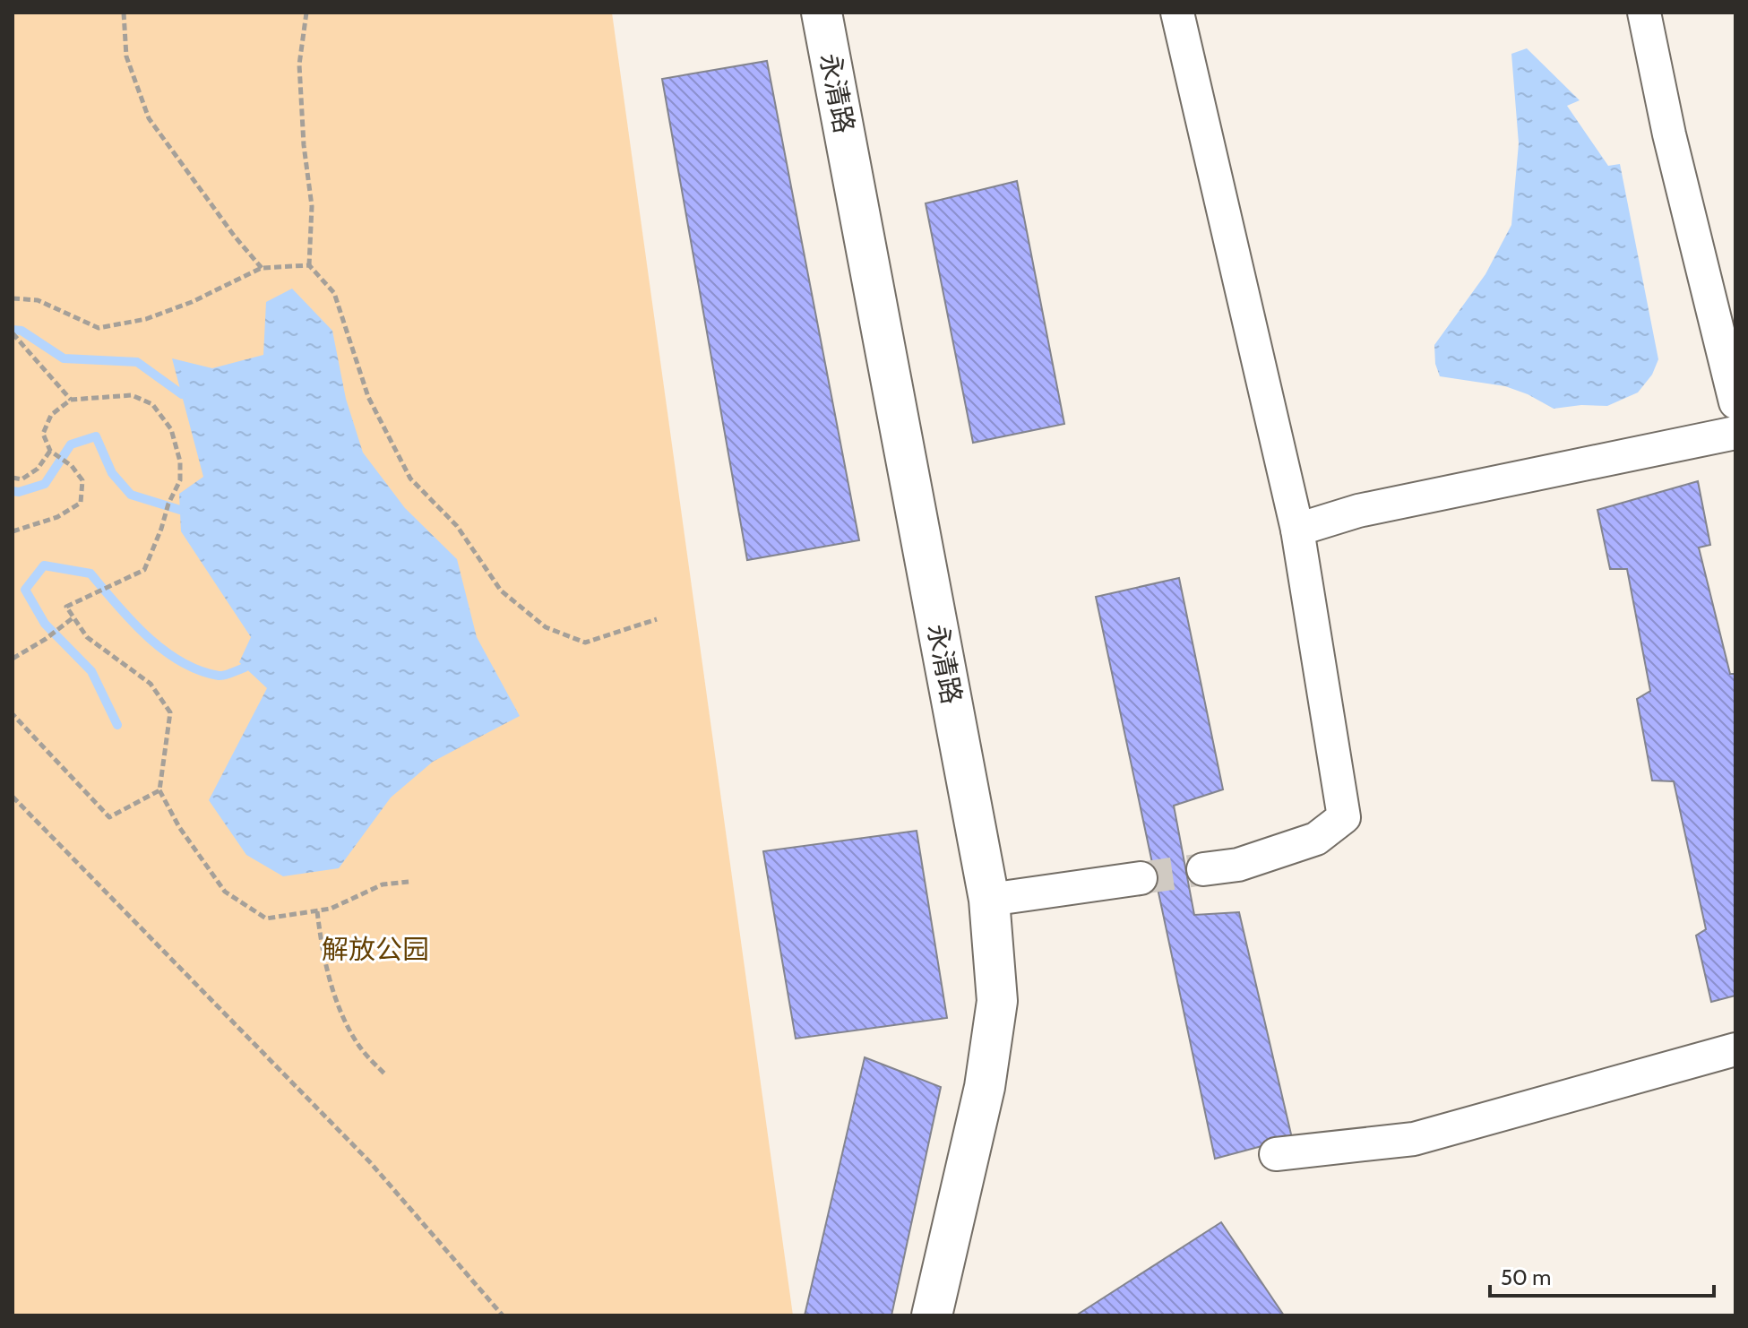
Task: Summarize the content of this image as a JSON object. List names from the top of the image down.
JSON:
{
  "streets": {
    "street": ["永清路"]
  },
  "parks": ["解放公园"],
  "scale_bar": "50 m"
}
